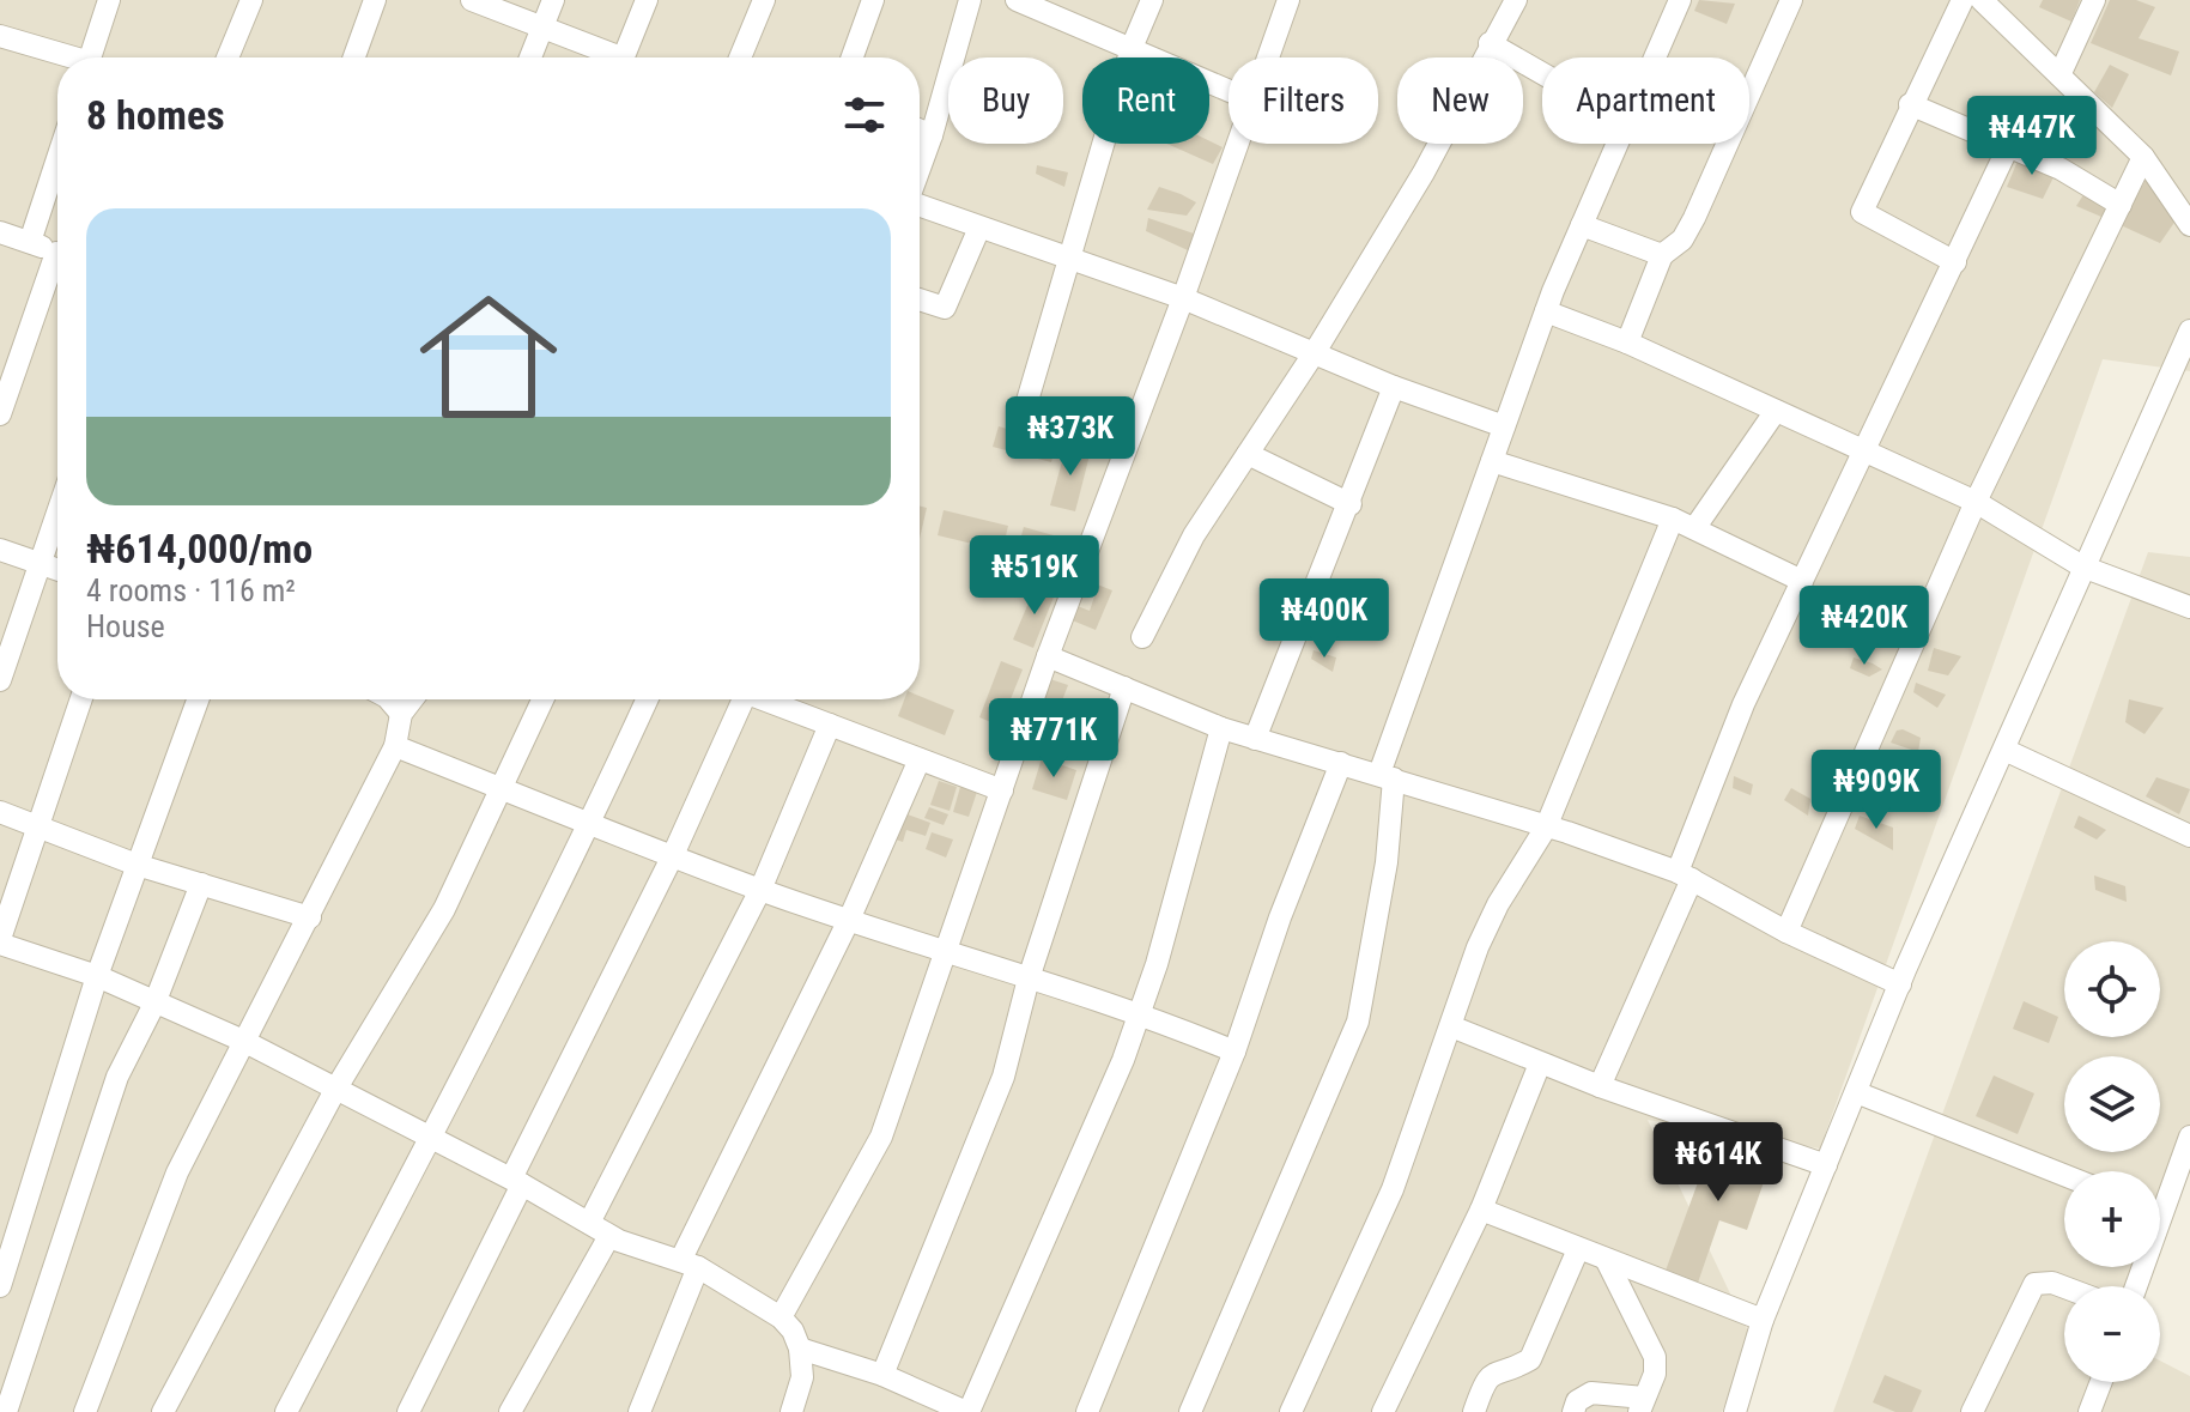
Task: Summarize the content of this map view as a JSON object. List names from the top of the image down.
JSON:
{
  "page": {
    "chip": [
      "Buy",
      "Rent",
      "Filters",
      "New",
      "Apartment"
    ],
    "heading": "8 homes",
    "price": [
      "₦447K",
      "₦373K",
      "₦519K",
      "₦400K",
      "₦420K",
      "₦771K",
      "₦909K",
      "₦614K"
    ],
    "list": [
      {
        "name": "₦614,000/mo",
        "note": "4 rooms · 116 m² · House"
      }
    ],
    "map_buttons": ["+", "−"]
  }
}
